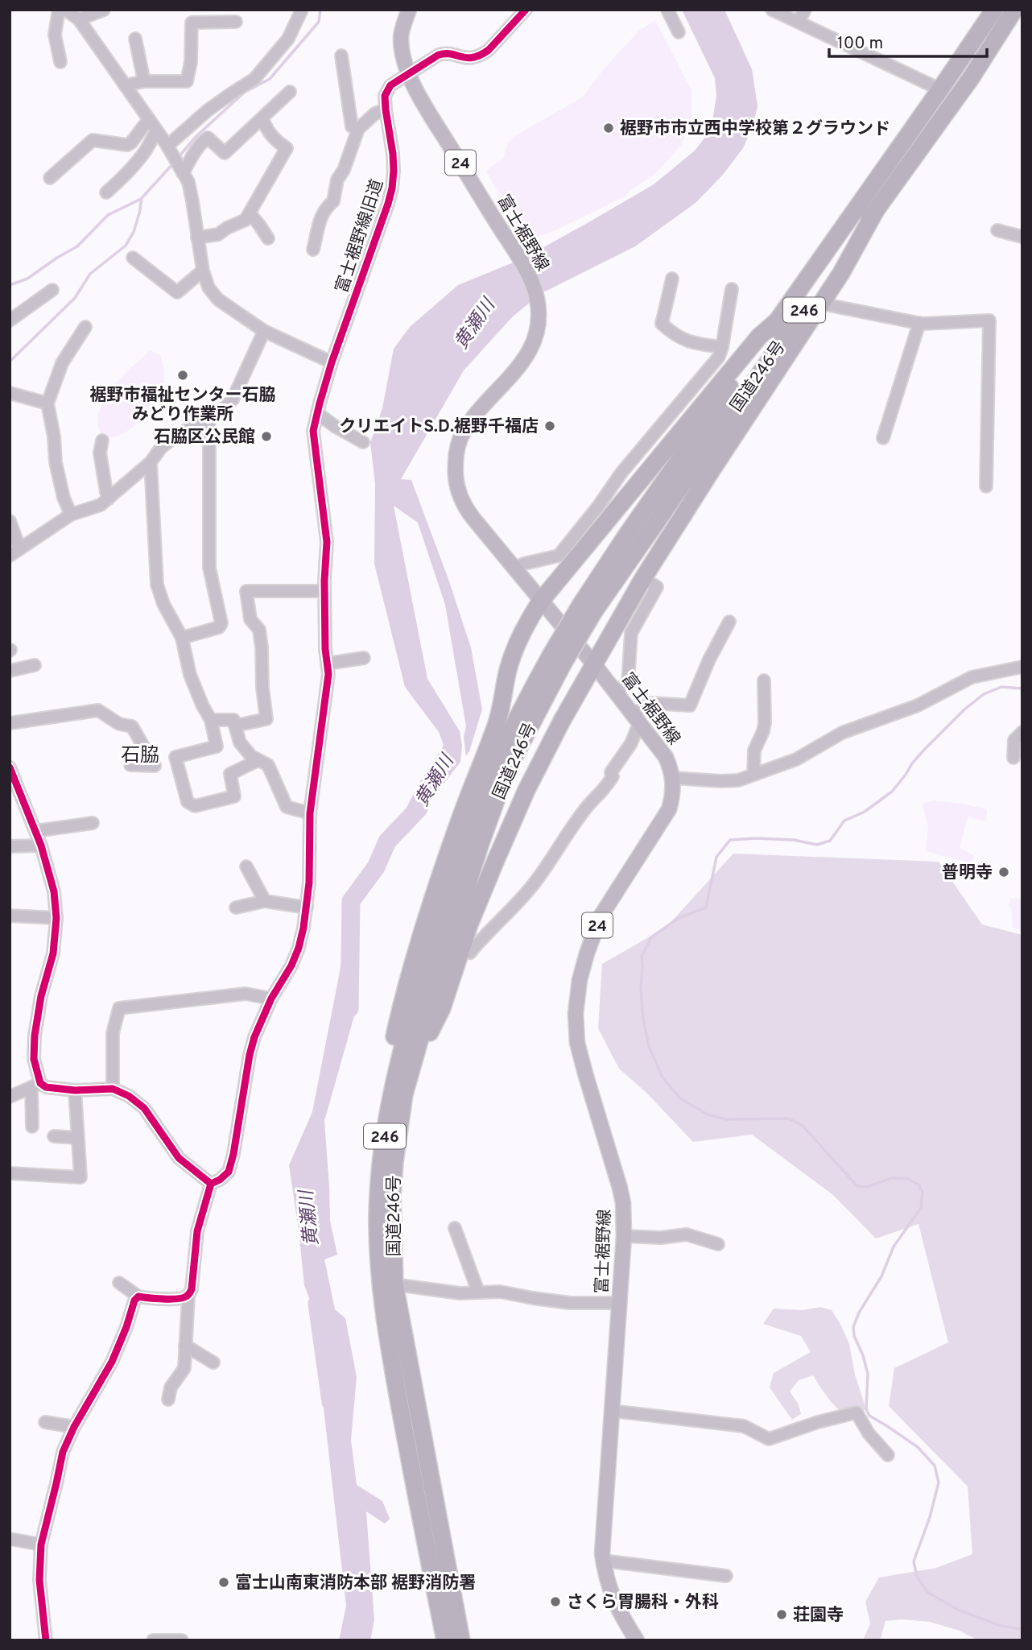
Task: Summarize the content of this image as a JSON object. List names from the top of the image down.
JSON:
{
  "streets": {
    "highway": ["246", "国道246号"],
    "main road": ["24", "富士裾野線"],
    "street": ["富士裾野線旧道"]
  },
  "crossings": [
    ["富士裾野線", "富士裾野線旧道"]
  ],
  "districts": ["石脇"],
  "water": ["黄瀬川"],
  "places": [
    "裾野市市立西中学校第２グラウンド",
    "裾野市福祉センター石脇 みどり作業所",
    "クリエイトS.D.裾野千福店",
    "石脇区公民館",
    "普明寺",
    "富士山南東消防本部 裾野消防署",
    "さくら胃腸科・外科",
    "荘園寺"
  ],
  "scale_bar": "100 m"
}
